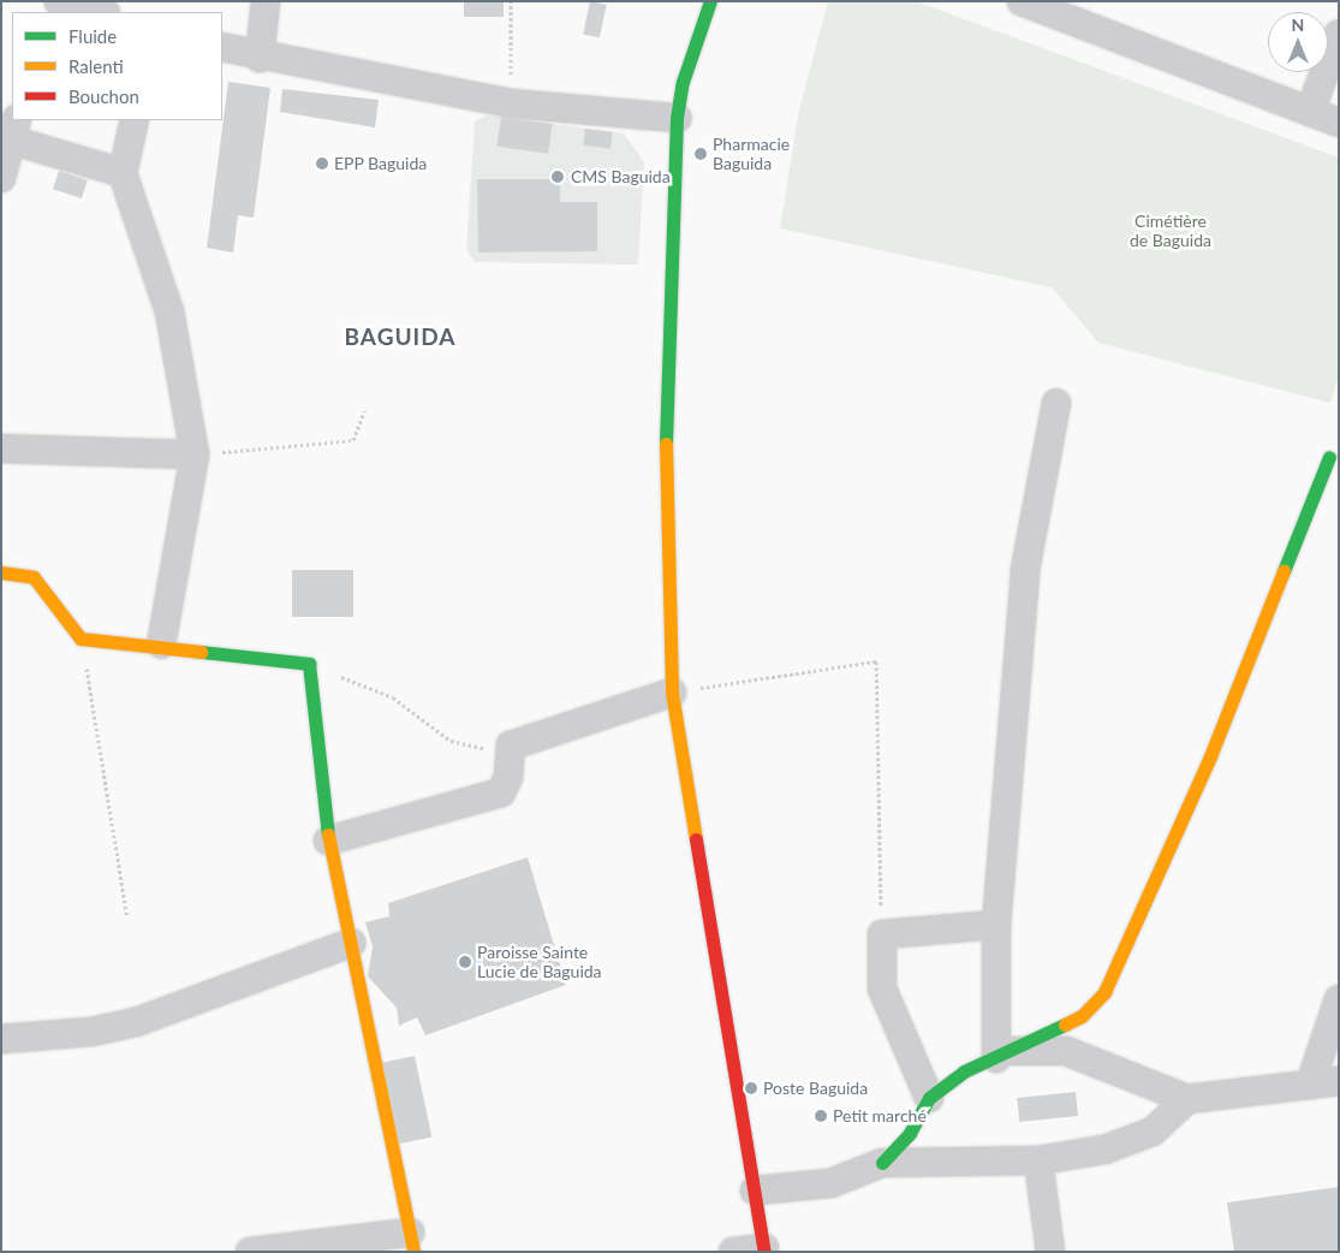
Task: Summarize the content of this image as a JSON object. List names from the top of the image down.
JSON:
{
  "districts": ["BAGUIDA"],
  "parks": ["Cimétière de Baguida"],
  "places": [
    "Pharmacie Baguida",
    "EPP Baguida",
    "CMS Baguida",
    "Paroisse Sainte Lucie de Baguida",
    "Poste Baguida",
    "Petit marché"
  ],
  "legend": ["Fluide", "Ralenti", "Bouchon"],
  "north": "top"
}
